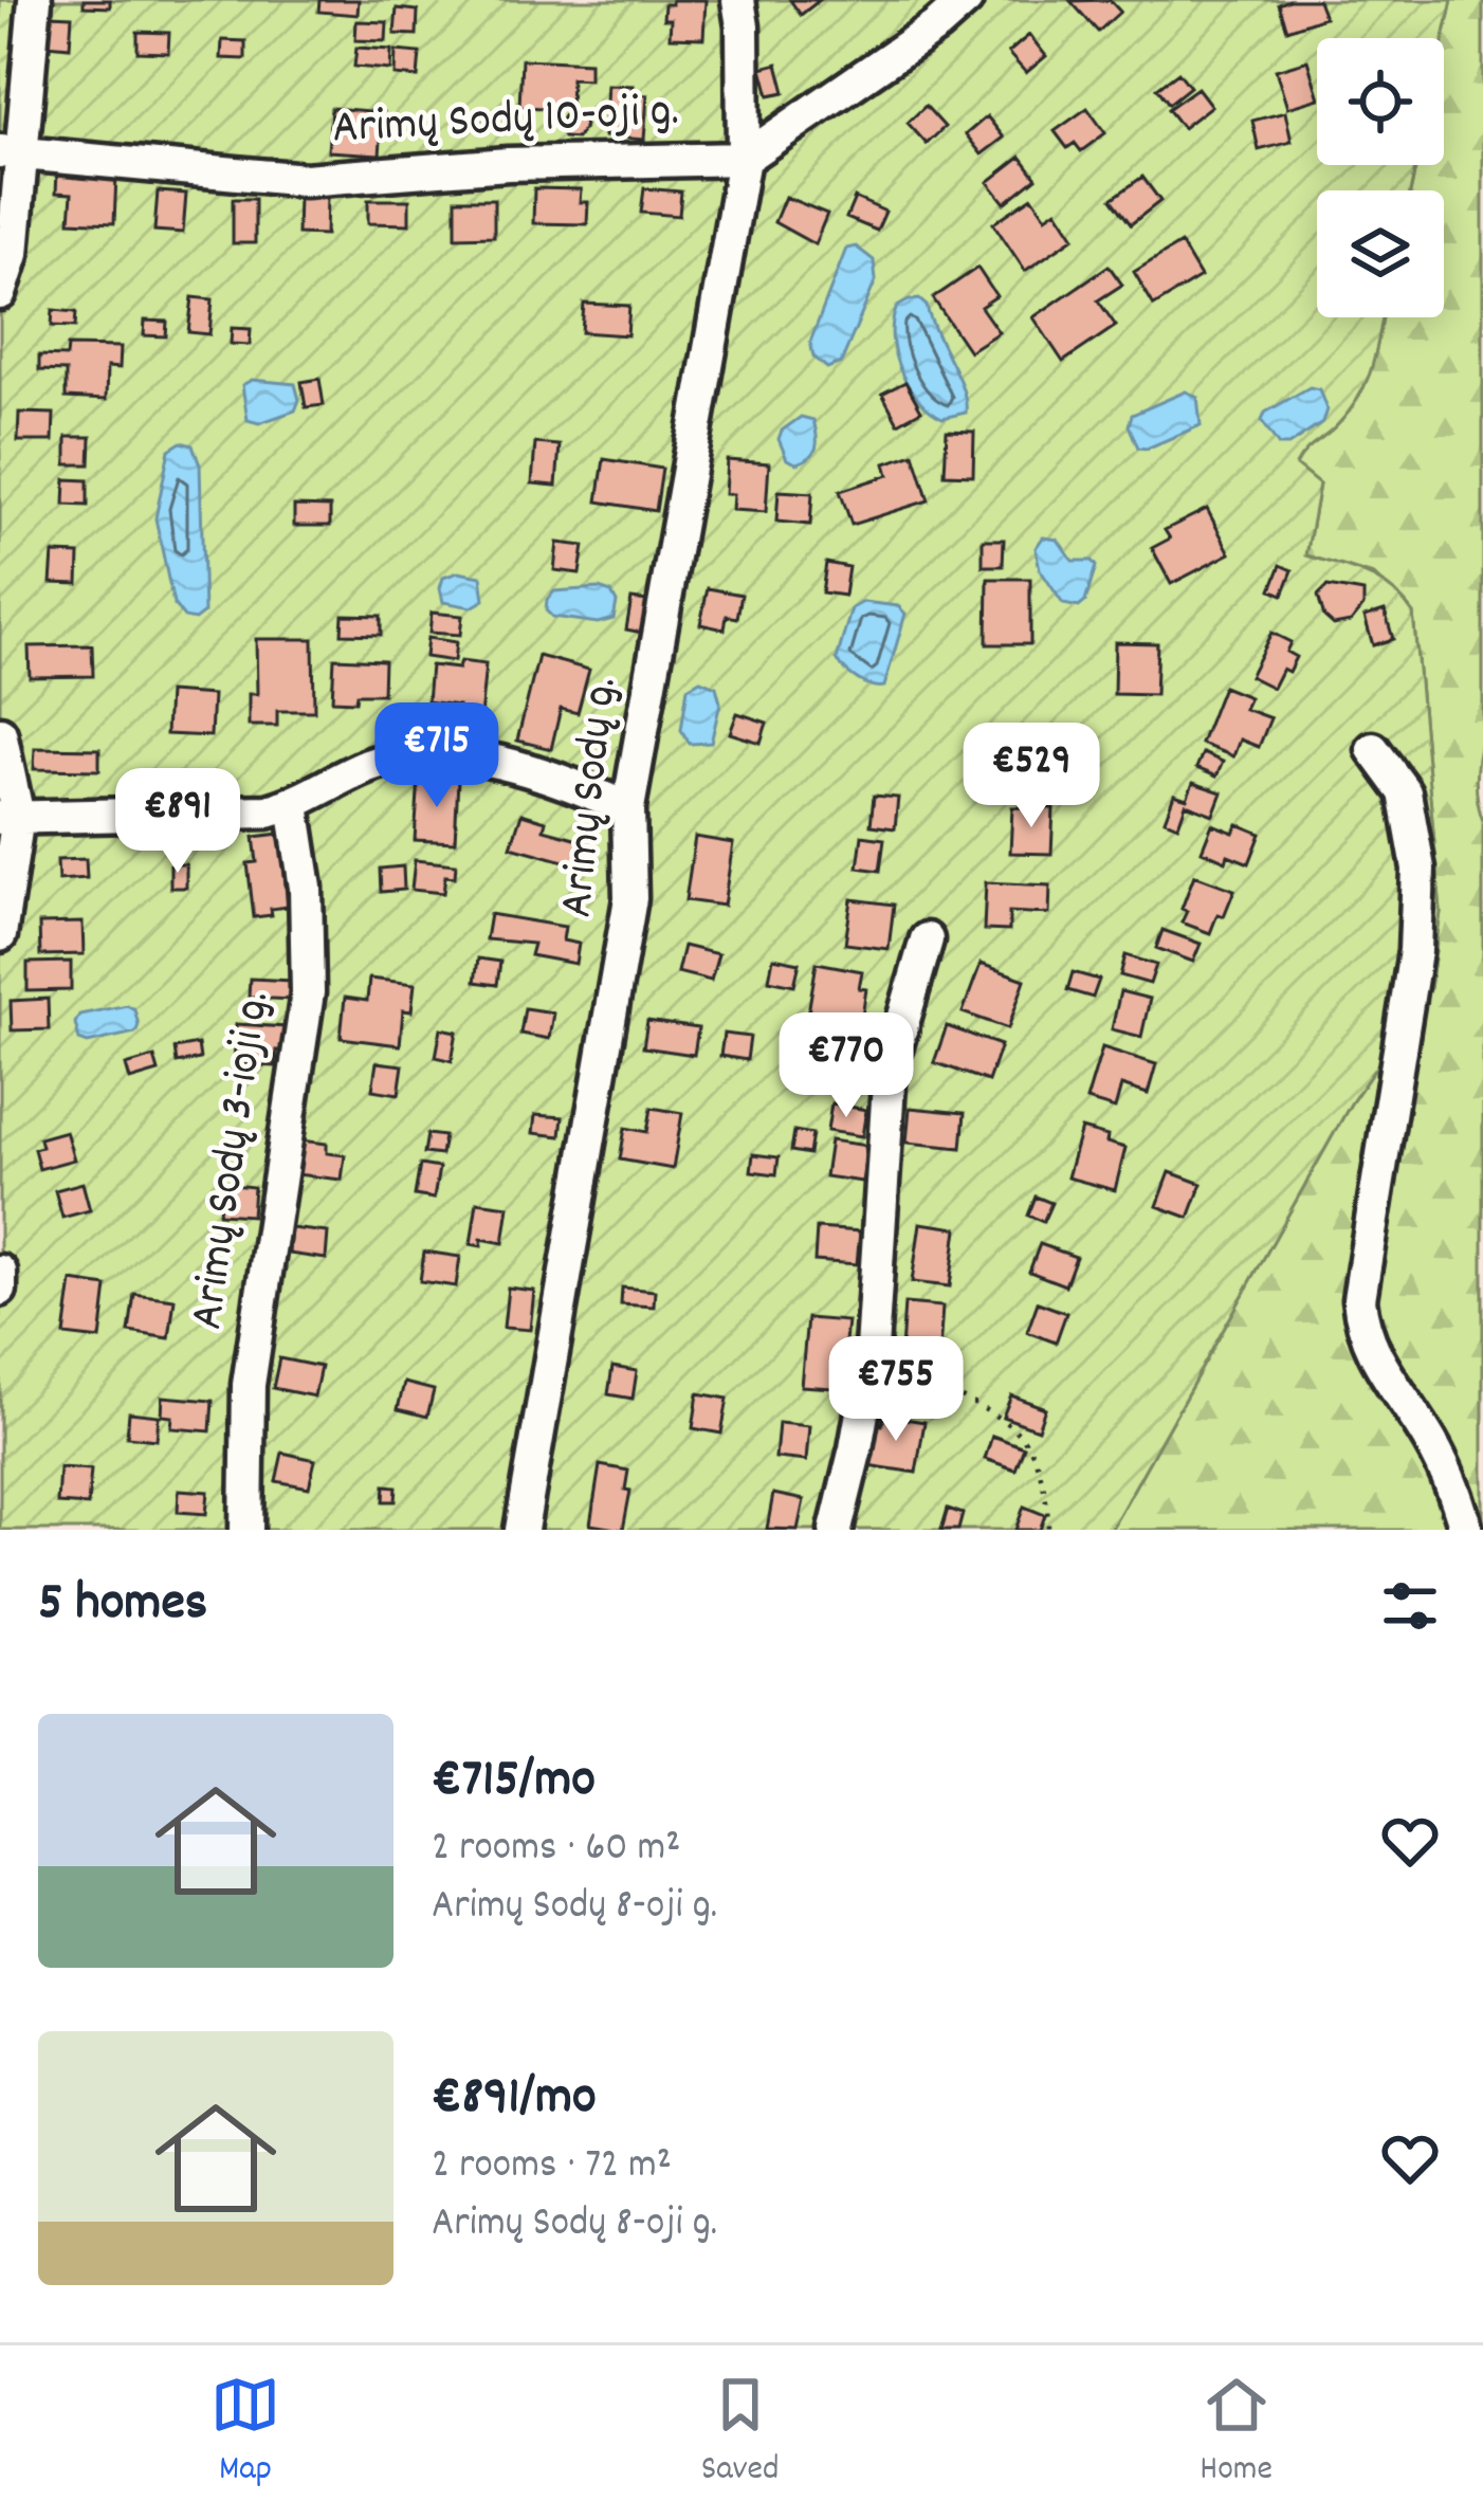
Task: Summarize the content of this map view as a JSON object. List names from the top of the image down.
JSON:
{
  "streets": {
    "street": ["Arimų Sodų 10-oji g.", "Arimų Sodų g.", "Arimų Sodų 3-ioji g."]
  },
  "crossings": [
    ["Arimų Sodų 10-oji g.", "Arimų Sodų g."]
  ],
  "page": {
    "price": [
      "€715",
      "€529",
      "€891",
      "€770",
      "€755"
    ],
    "heading": "5 homes",
    "list": [
      {
        "name": "€715/mo",
        "note": "2 rooms · 60 m² · Arimų Sodų 8-oji g."
      },
      {
        "name": "€891/mo",
        "note": "2 rooms · 72 m² · Arimų Sodų 8-oji g."
      }
    ],
    "tabs": ["Map", "Saved", "Home"]
  }
}
